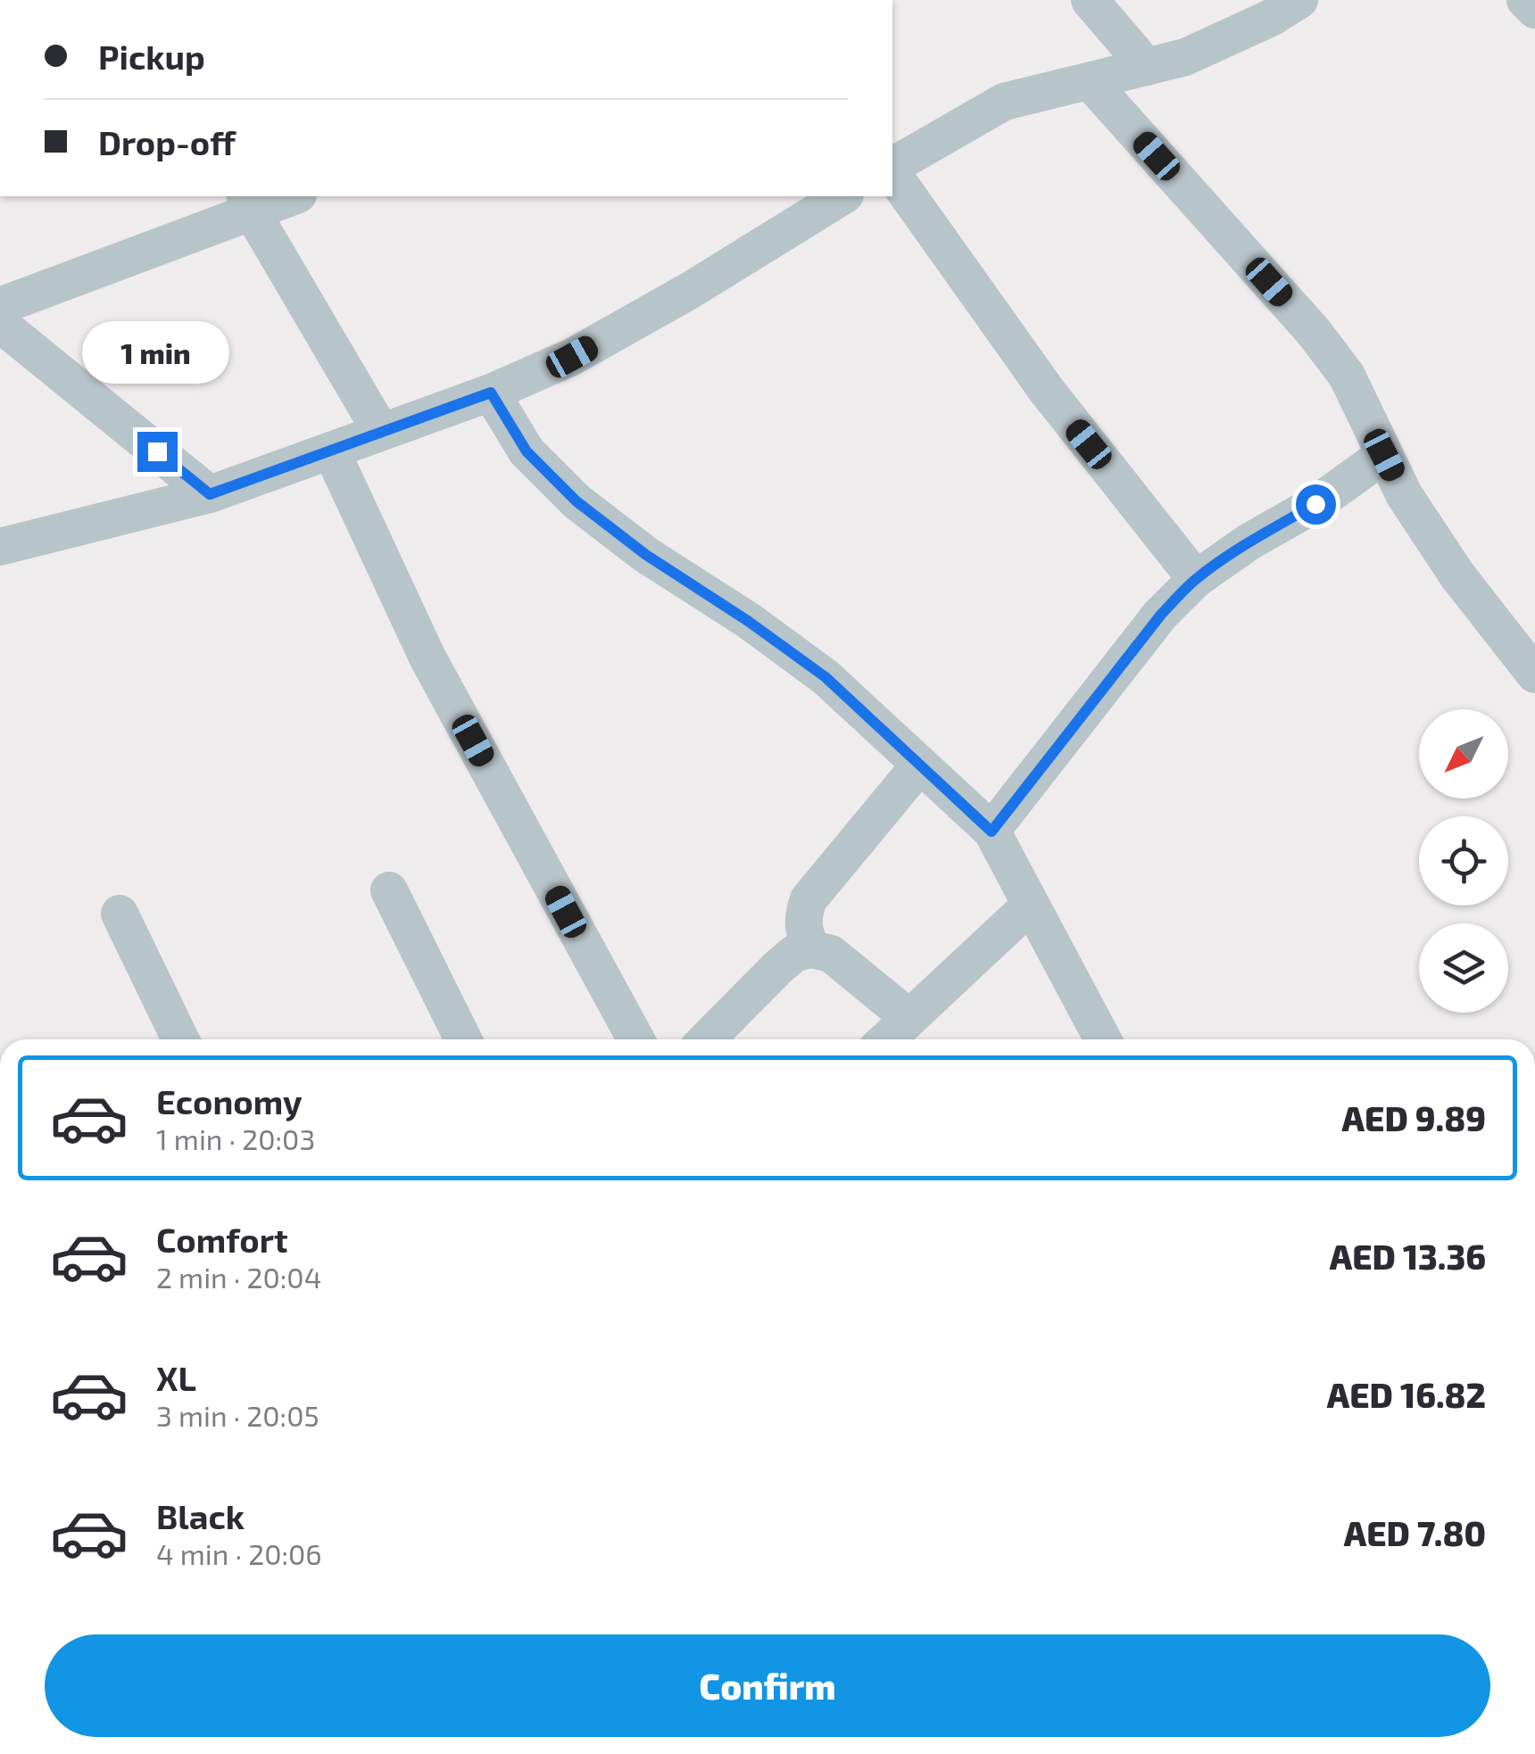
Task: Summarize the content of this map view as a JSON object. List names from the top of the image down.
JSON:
{
  "north": "bottom left",
  "page": {
    "banner": ["Pickup", "Drop-off"],
    "bubble": "1 min",
    "list": [
      {
        "name": "Economy",
        "note": "1 min · 20:03",
        "value": "AED 9.89"
      },
      {
        "name": "Comfort",
        "note": "2 min · 20:04",
        "value": "AED 13.36"
      },
      {
        "name": "XL",
        "note": "3 min · 20:05",
        "value": "AED 16.82"
      },
      {
        "name": "Black",
        "note": "4 min · 20:06",
        "value": "AED 7.80"
      }
    ],
    "buttons": "Confirm"
  }
}
